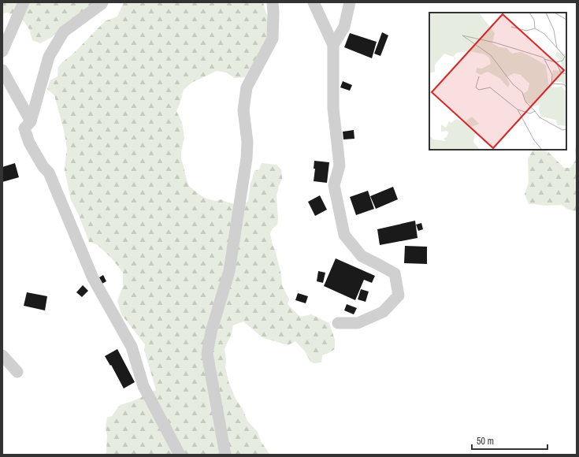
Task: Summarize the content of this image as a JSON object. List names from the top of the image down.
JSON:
{
  "scale_bar": "50 m"
}
